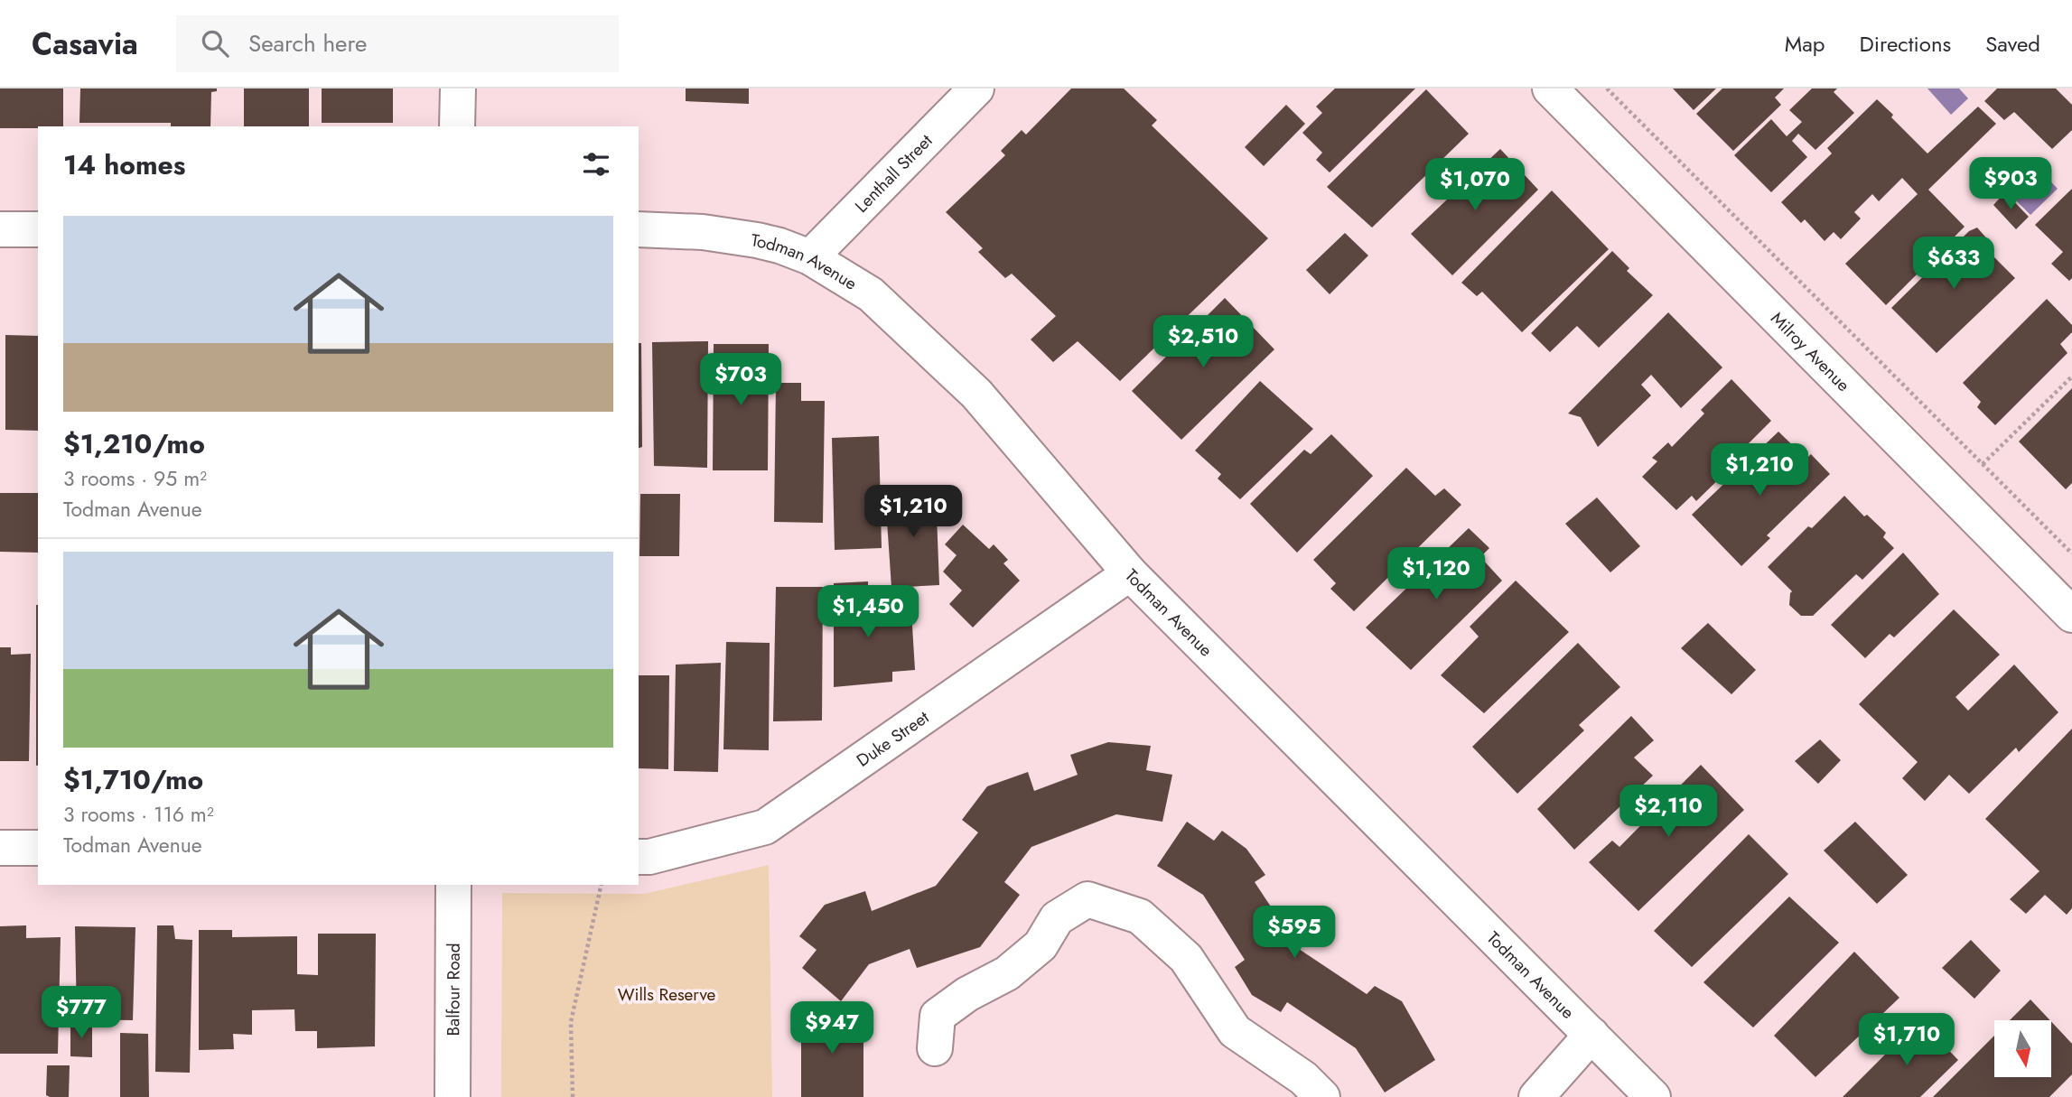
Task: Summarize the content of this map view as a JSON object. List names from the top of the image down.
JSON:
{
  "streets": {
    "street": [
      "Lenthall Street",
      "Todman Avenue",
      "Milroy Avenue",
      "Duke Street",
      "Balfour Road"
    ]
  },
  "crossings": [
    ["Lenthall Street", "Todman Avenue"],
    ["Todman Avenue", "Duke Street"]
  ],
  "parks": ["Wills Reserve"],
  "north": "bottom",
  "page": {
    "header": "Casavia",
    "search": "Search here",
    "nav": ["Map", "Directions", "Saved"],
    "heading": "14 homes",
    "price": [
      "$903",
      "$1,070",
      "$633",
      "$2,510",
      "$703",
      "$1,210",
      "$1,210",
      "$1,120",
      "$1,450",
      "$2,110",
      "$595",
      "$777",
      "$947",
      "$1,710"
    ],
    "list": [
      {
        "name": "$1,210/mo",
        "note": "3 rooms · 95 m² · Todman Avenue"
      },
      {
        "name": "$1,710/mo",
        "note": "3 rooms · 116 m² · Todman Avenue"
      }
    ]
  }
}
